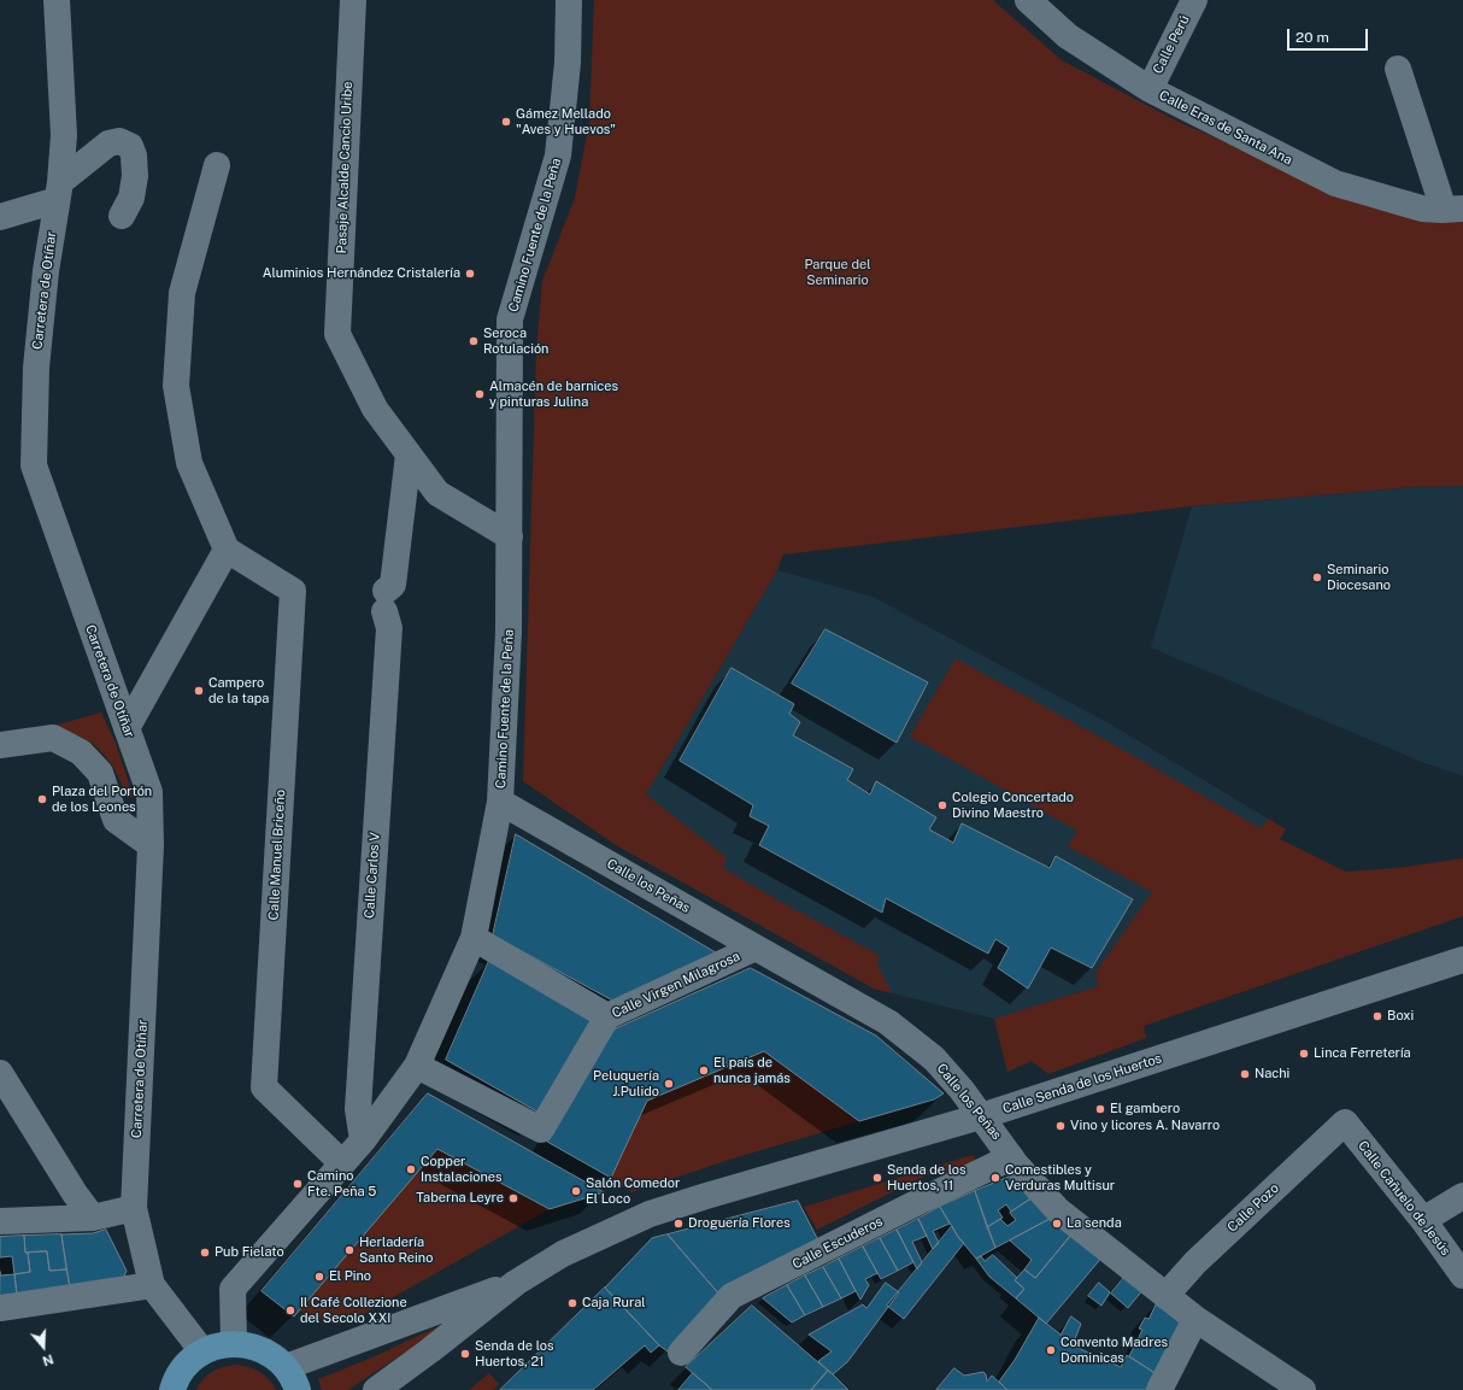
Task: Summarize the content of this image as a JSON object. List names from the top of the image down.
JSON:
{
  "streets": {
    "street": [
      "Calle Perú",
      "Calle Eras de Santa Ana",
      "Pasaje Alcalde Cancio Uribe",
      "Camino Fuente de la Peña",
      "Carretera de Otíñar",
      "Calle Manuel Briceño",
      "Calle Carlos V",
      "Calle los Peñas",
      "Calle Virgen Milagrosa",
      "Calle Senda de los Huertos",
      "Calle Cañuelo de Jesús",
      "Calle Pozo",
      "Calle Escuderos"
    ]
  },
  "crossings": [
    ["Calle Perú", "Calle Eras de Santa Ana"],
    ["Pasaje Alcalde Cancio Uribe", "Calle Carlos V"],
    ["Camino Fuente de la Peña", "Calle Manuel Briceño"],
    ["Camino Fuente de la Peña", "Calle Carlos V"],
    ["Camino Fuente de la Peña", "Calle los Peñas"],
    ["Camino Fuente de la Peña", "Calle Virgen Milagrosa"],
    ["Calle los Peñas", "Calle Virgen Milagrosa"],
    ["Calle los Peñas", "Calle Senda de los Huertos"],
    ["Calle los Peñas", "Calle Pozo"],
    ["Calle los Peñas", "Calle Escuderos"],
    ["Calle Cañuelo de Jesús", "Calle Pozo"]
  ],
  "parks": ["Parque del Seminario"],
  "places": [
    "Gámez Mellado \"Aves y Huevos\"",
    "Aluminios Hernández Cristalería",
    "Seroca Rotulación",
    "Almacén de barnices y pinturas Julina",
    "Seminario Diocesano",
    "Campero de la tapa",
    "Plaza del Portón de los Leones",
    "Colegio Concertado Divino Maestro",
    "Boxi",
    "Linca Ferretería",
    "El país de nunca jamás",
    "Nachi",
    "Peluquería J.Pulido",
    "El gambero",
    "Vino y licores A. Navarro",
    "Copper Instalaciones",
    "Senda de los Huertos, 11",
    "Comestibles y Verduras Multisur",
    "Camino Fte. Peña 5",
    "Salón Comedor El Loco",
    "Taberna Leyre",
    "Droguería Flores",
    "La senda",
    "Herladería Santo Reino",
    "Pub Fielato",
    "El Pino",
    "Caja Rural",
    "Il Café Collezione del Secolo XXI",
    "Convento Madres Dominicas",
    "Senda de los Huertos, 21"
  ],
  "scale_bar": "20 m",
  "north": "bottom"
}
